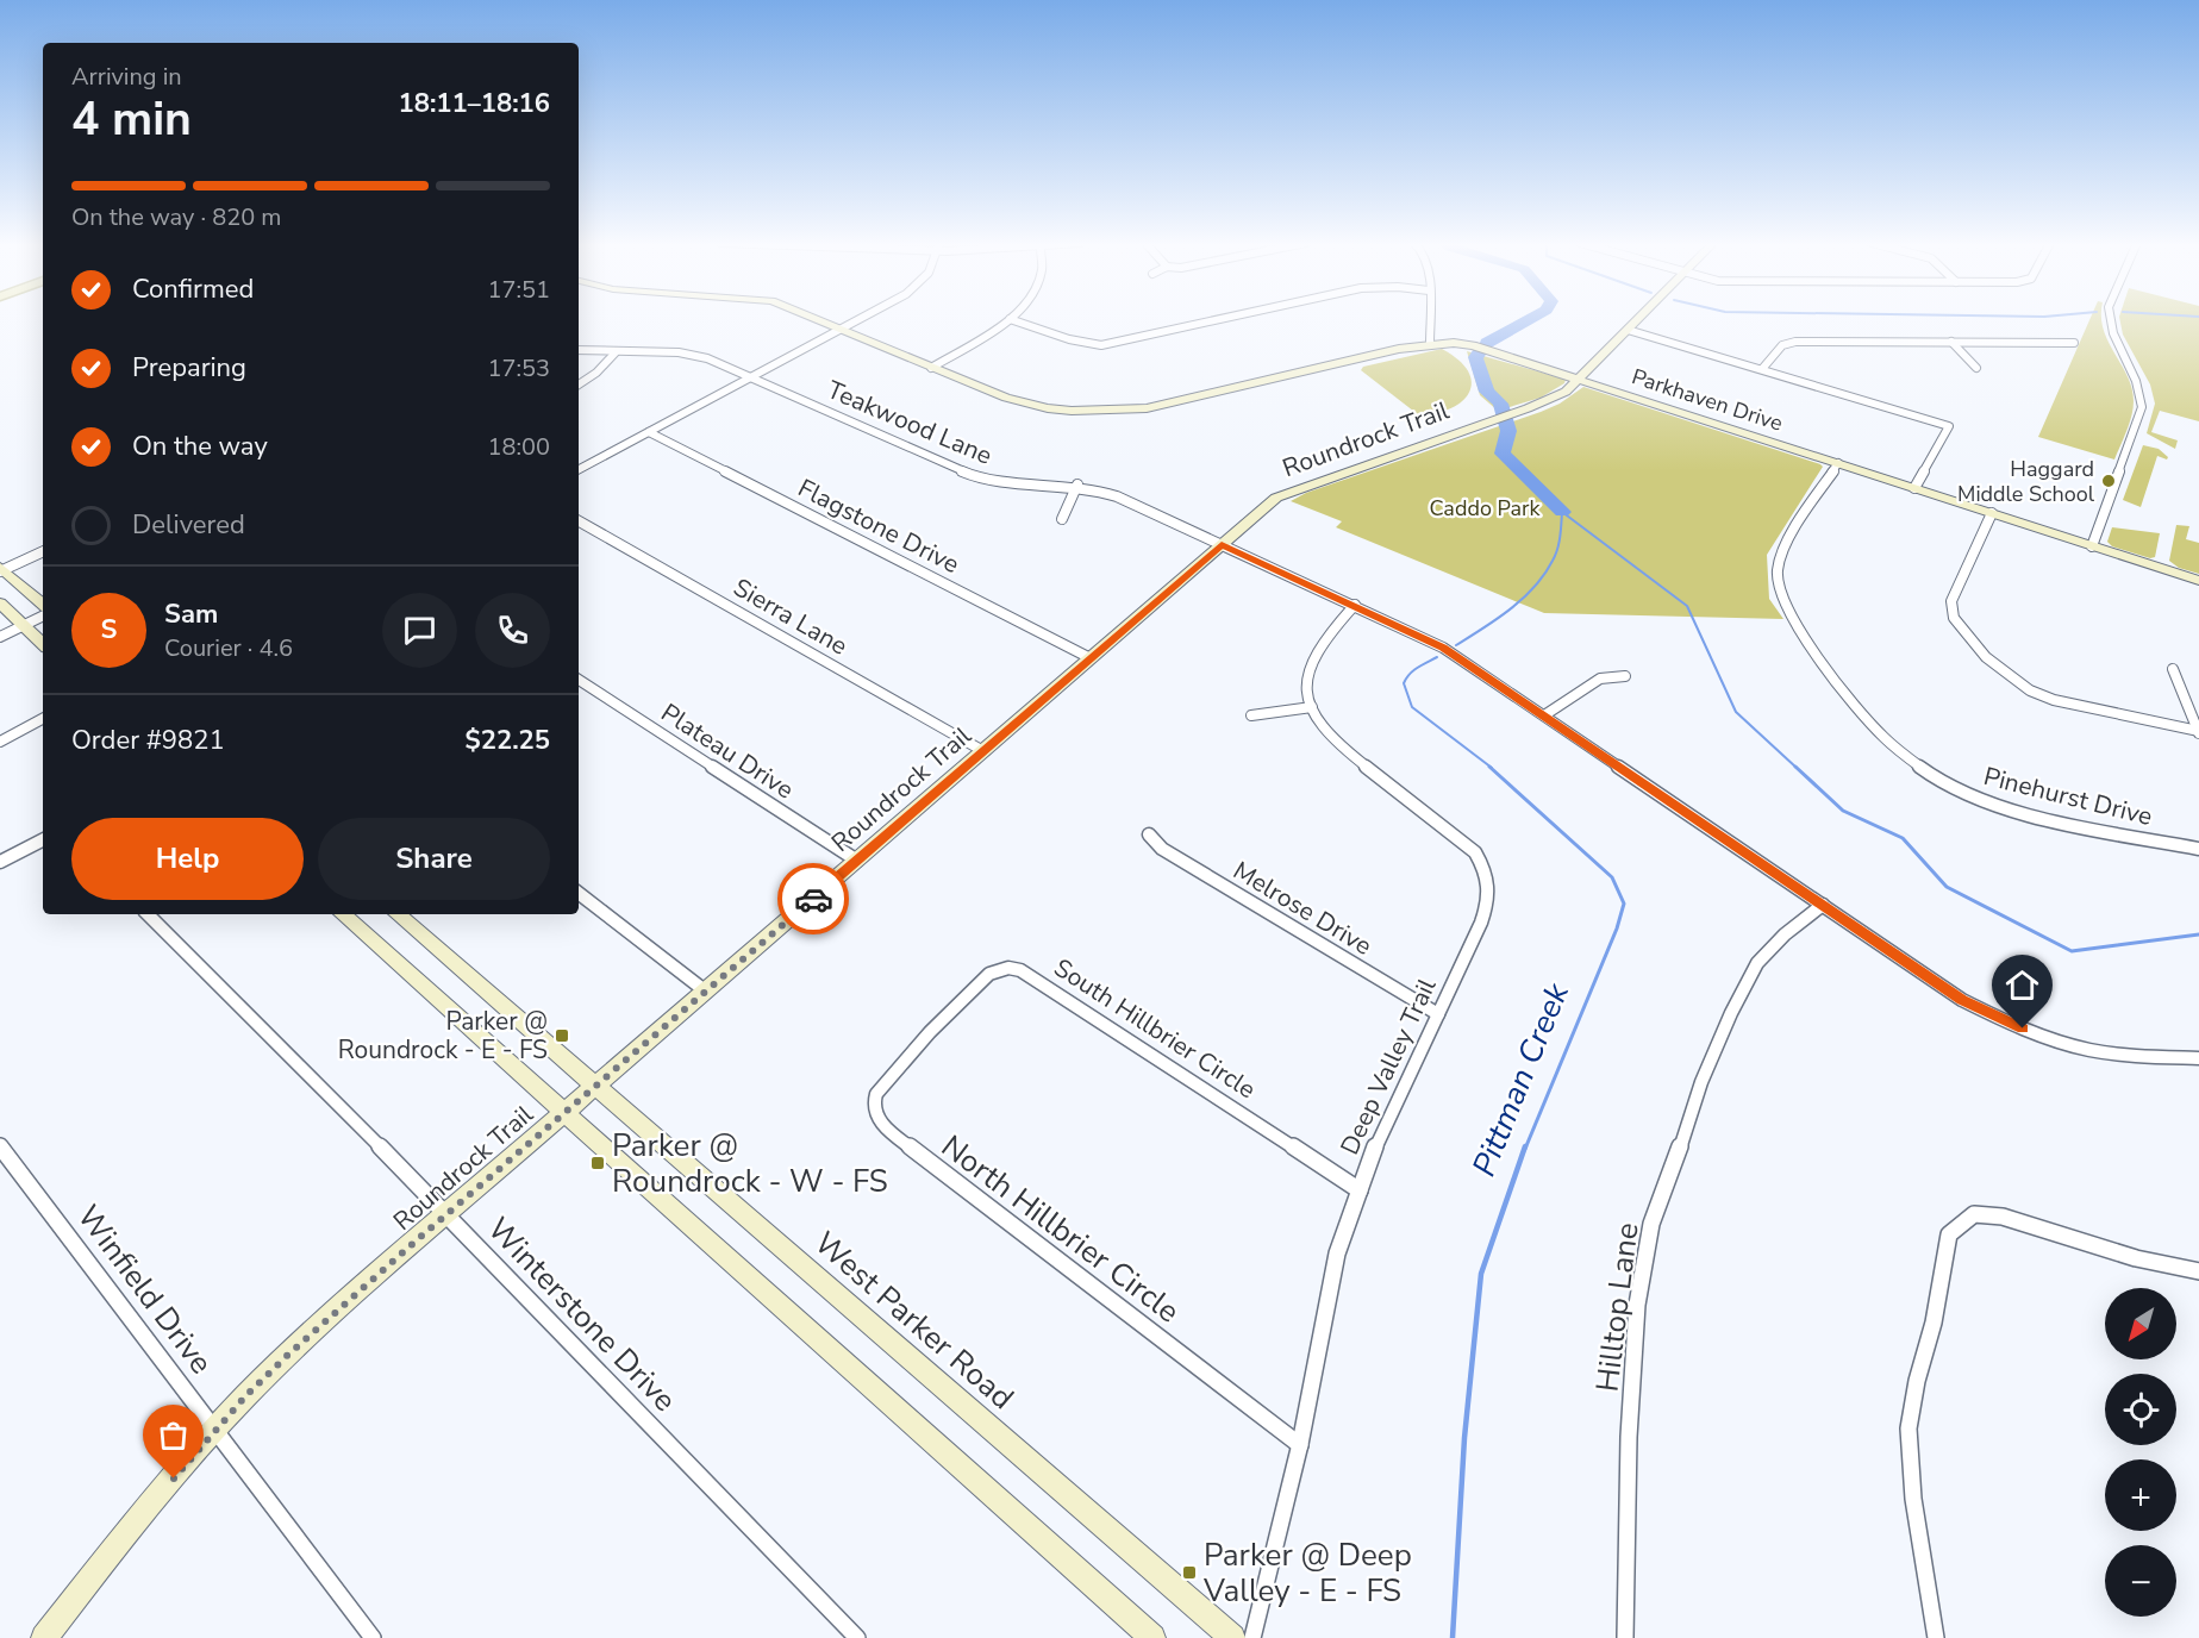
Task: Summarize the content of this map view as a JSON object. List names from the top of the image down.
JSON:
{
  "streets": {
    "street": [
      "Parkhaven Drive",
      "Teakwood Lane",
      "Roundrock Trail",
      "Flagstone Drive",
      "Sierra Lane",
      "Plateau Drive",
      "Pinehurst Drive",
      "Melrose Drive",
      "South Hillbrier Circle",
      "Deep Valley Trail",
      "North Hillbrier Circle",
      "Winfield Drive",
      "Hilltop Lane",
      "Winterstone Drive",
      "West Parker Road"
    ]
  },
  "crossings": [
    ["Parkhaven Drive", "Roundrock Trail"],
    ["Parkhaven Drive", "Pinehurst Drive"],
    ["Teakwood Lane", "Roundrock Trail"],
    ["Teakwood Lane", "Deep Valley Trail"],
    ["Teakwood Lane", "Hilltop Lane"],
    ["Roundrock Trail", "Flagstone Drive"],
    ["Roundrock Trail", "Sierra Lane"],
    ["Roundrock Trail", "Plateau Drive"],
    ["Roundrock Trail", "Winfield Drive"],
    ["Roundrock Trail", "Winterstone Drive"],
    ["Roundrock Trail", "West Parker Road"],
    ["Melrose Drive", "Deep Valley Trail"],
    ["South Hillbrier Circle", "Deep Valley Trail"],
    ["South Hillbrier Circle", "North Hillbrier Circle"],
    ["Deep Valley Trail", "North Hillbrier Circle"]
  ],
  "water": ["Pittman Creek"],
  "parks": ["Caddo Park"],
  "places": {
    "other": ["Haggard Middle School"],
    "transit": ["Parker @ Roundrock - E - FS", "Parker @ Roundrock - W - FS", "Parker @ Deep Valley - E - FS"]
  },
  "north": "bottom left",
  "page": {
    "heading": ["4 min", "Arriving in", "18:11–18:16"],
    "panel": [
      "Sam",
      "Courier · 4.6",
      "Order #9821",
      "$22.25"
    ],
    "bar": "On the way · 820 m",
    "list": [
      ["Confirmed", "17:51"],
      ["Preparing", "17:53"],
      ["On the way", "18:00"],
      "Delivered"
    ],
    "round": "S",
    "buttons": ["Help", "Share"],
    "map_buttons": ["+", "−"]
  }
}
